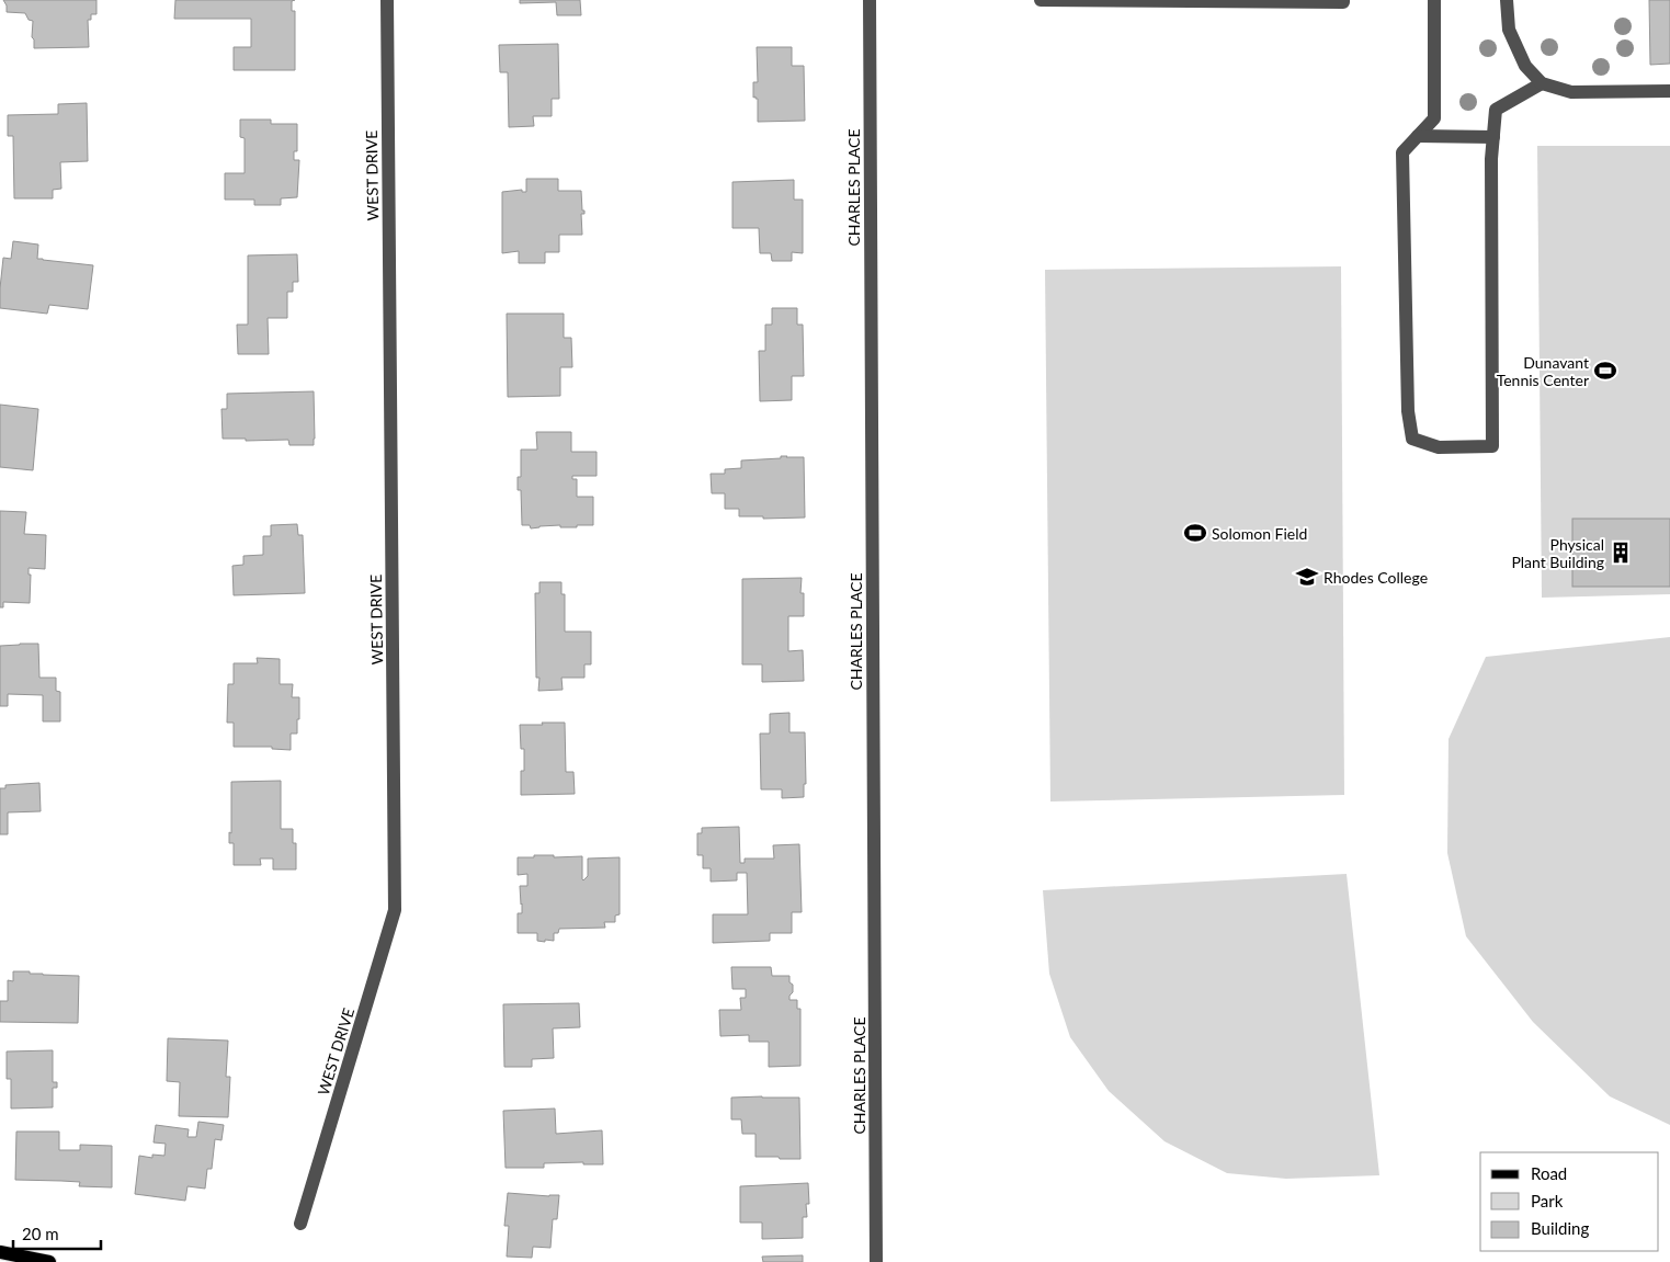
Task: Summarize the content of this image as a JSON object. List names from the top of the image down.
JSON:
{
  "streets": {
    "street": ["WEST DRIVE", "CHARLES PLACE"]
  },
  "places": {
    "sports": ["Dunavant Tennis Center", "Solomon Field"],
    "building": ["Physical Plant Building"],
    "school or university": ["Rhodes College"]
  },
  "legend": ["Road", "Park", "Building"],
  "scale_bar": "20 m"
}
